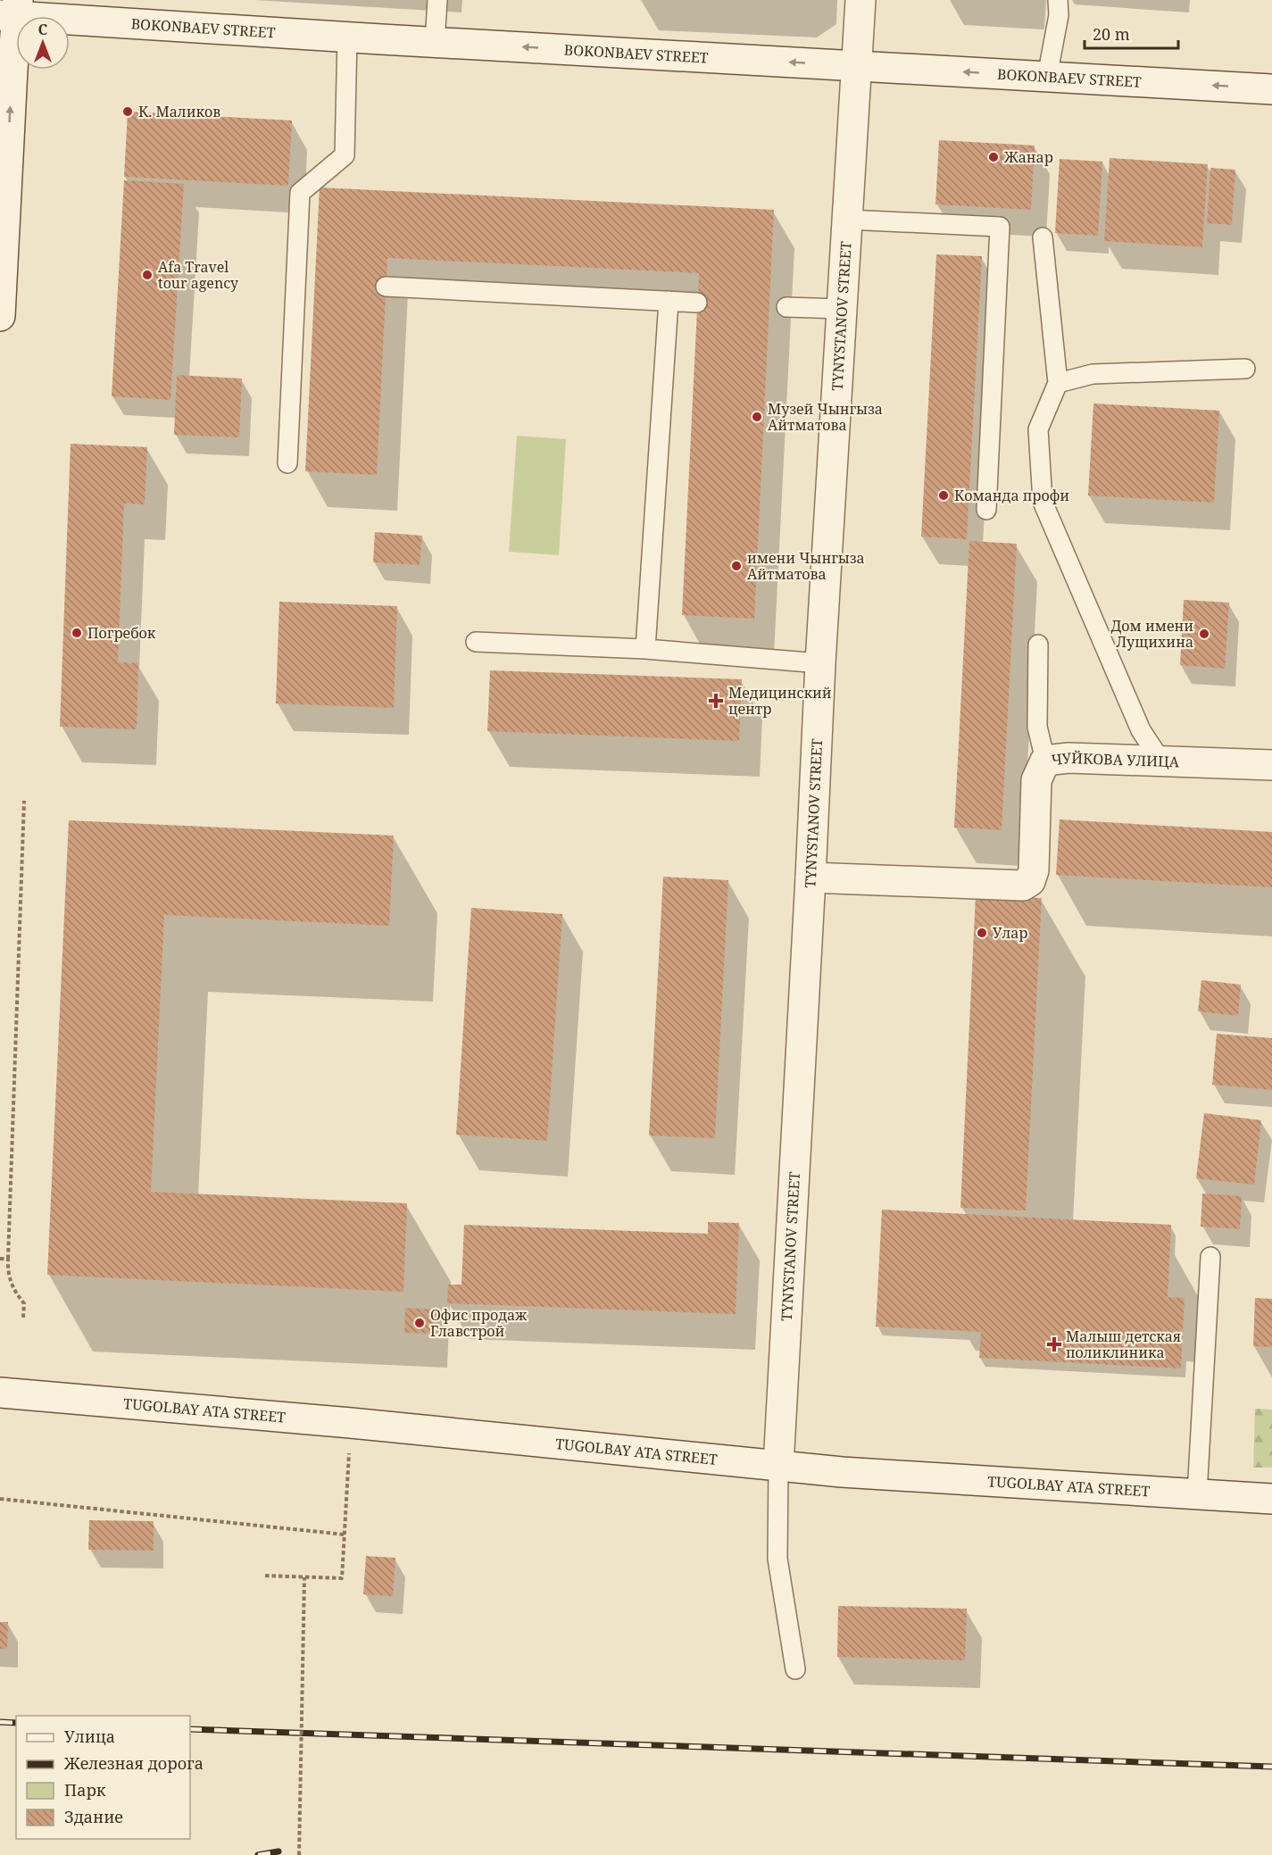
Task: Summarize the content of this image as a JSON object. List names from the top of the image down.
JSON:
{
  "streets": {
    "street": [
      "BOKONBAEV STREET",
      "TYNYSTANOV STREET",
      "ЧУЙКОВА УЛИЦА",
      "TUGOLBAY ATA STREET"
    ]
  },
  "crossings": [
    ["BOKONBAEV STREET", "TYNYSTANOV STREET"],
    ["TYNYSTANOV STREET", "ЧУЙКОВА УЛИЦА"],
    ["TYNYSTANOV STREET", "TUGOLBAY ATA STREET"]
  ],
  "one_way": ["BOKONBAEV STREET"],
  "places": {
    "other": [
      "К. Маликов",
      "Жанар",
      "Afa Travel tour agency",
      "Музей Чынгыза Айтматова",
      "Команда профи",
      "имени Чынгыза Айтматова",
      "Погребок",
      "Дом имени Лущихина",
      "Улар",
      "Офис продаж Главстрой"
    ],
    "health": ["Медицинский центр", "Малыш детская поликлиника"]
  },
  "legend": [
    "Улица",
    "Железная дорога",
    "Парк",
    "Здание"
  ],
  "scale_bar": "20 m",
  "north": "top"
}
